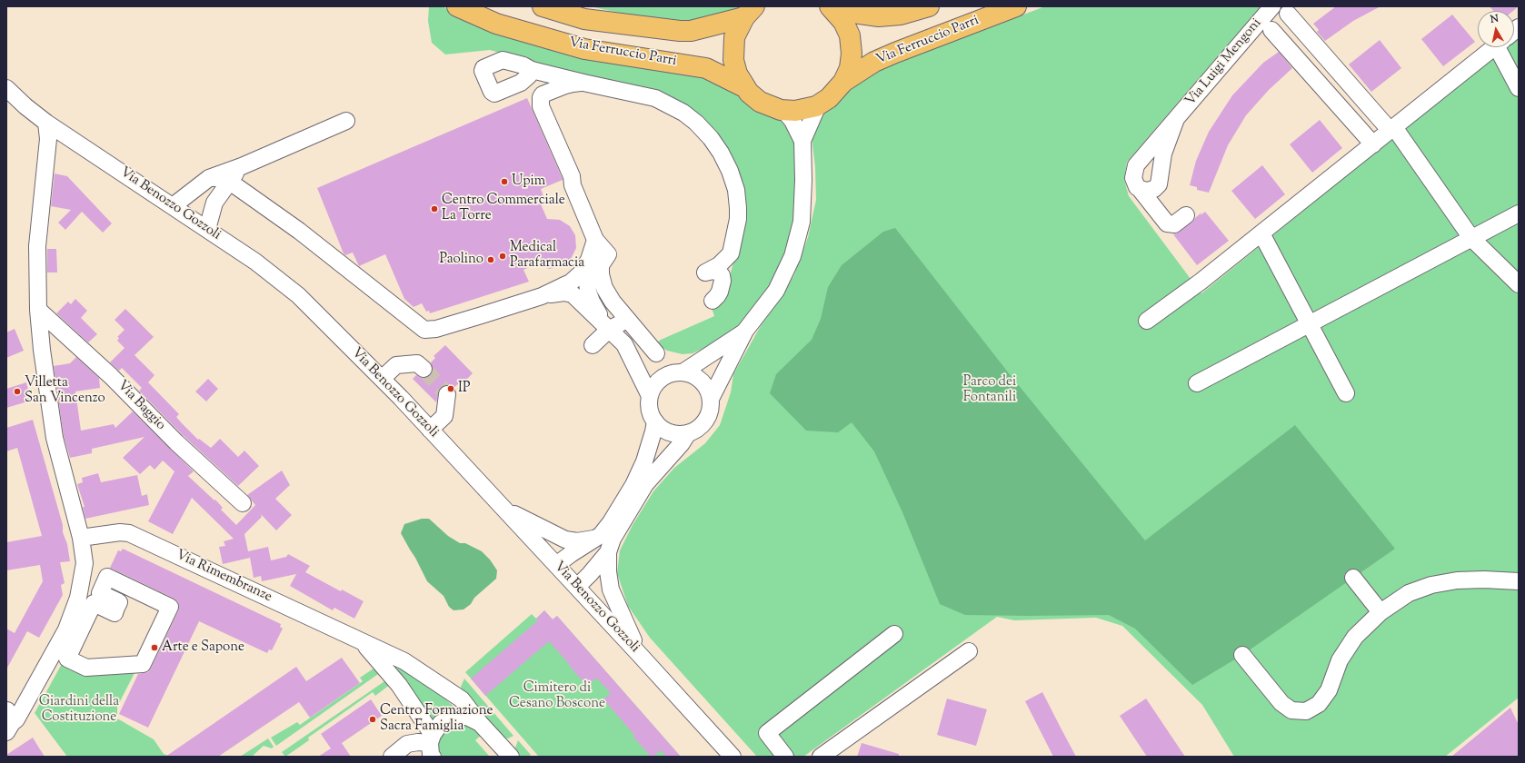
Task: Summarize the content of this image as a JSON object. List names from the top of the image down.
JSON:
{
  "streets": {
    "main road": ["Via Ferruccio Parri"],
    "street": [
      "Via Luigi Mengoni",
      "Via Benozzo Gozzoli",
      "Via Baggio",
      "Via Rimembranze"
    ]
  },
  "parks": ["Parco dei Fontanili", "Cimitero di Cesano Boscone", "Giardini della Costituzione"],
  "places": [
    "Upim",
    "Centro Commerciale La Torre",
    "Medical Parafarmacia",
    "Paolino",
    "IP",
    "Villetta San Vincenzo",
    "Arte e Sapone",
    "Centro Formazione Sacra Famiglia"
  ],
  "north": "top"
}
